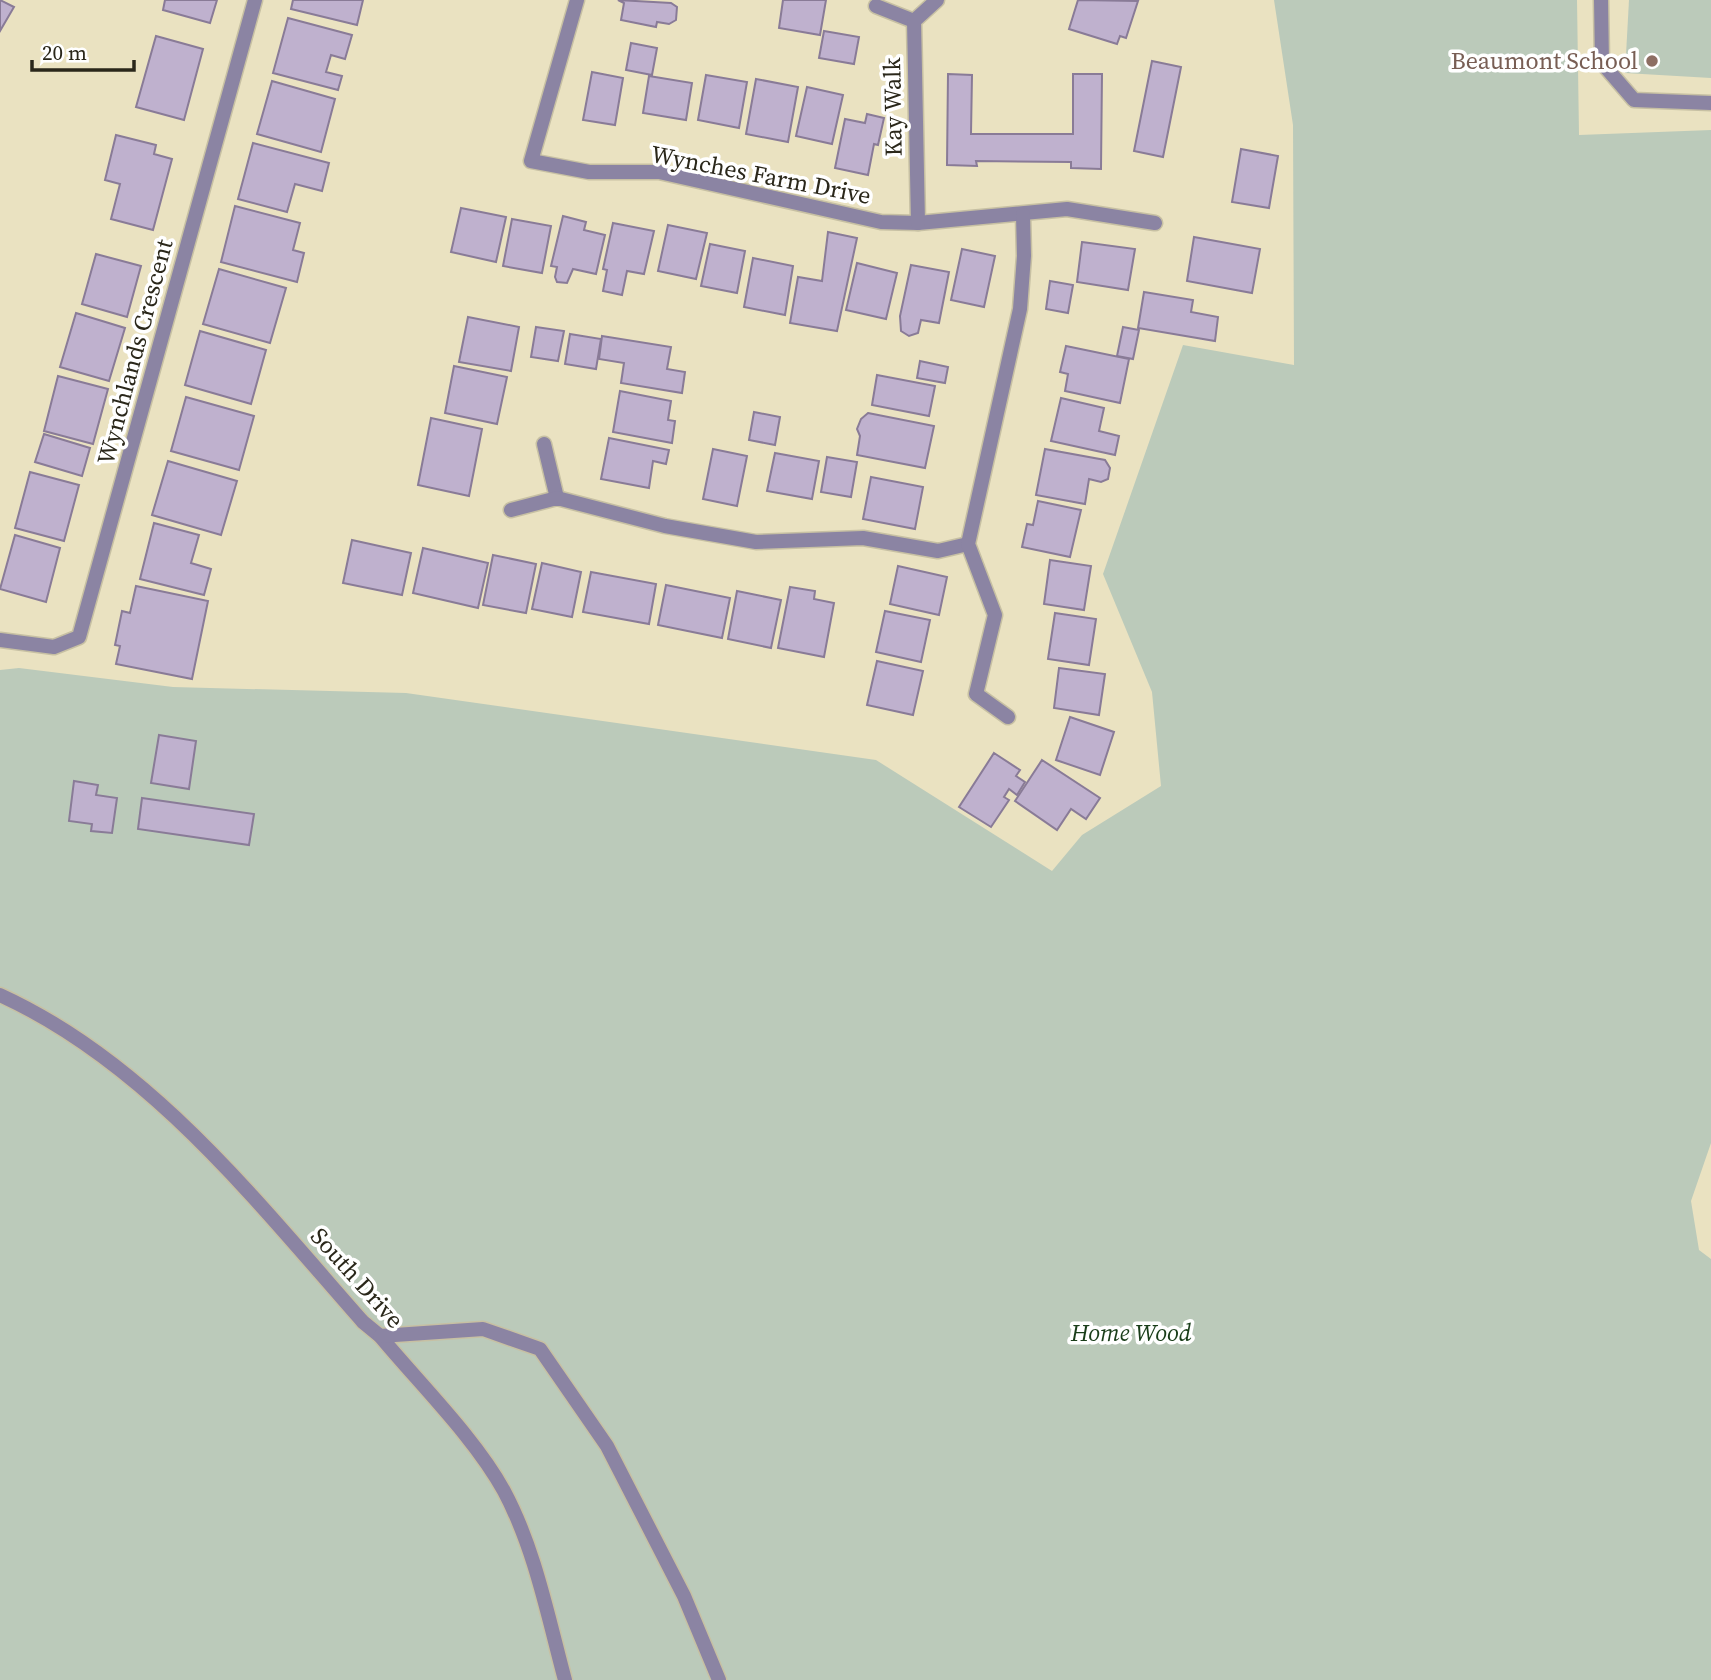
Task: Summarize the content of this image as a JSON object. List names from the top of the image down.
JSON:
{
  "streets": {
    "street": [
      "Kay Walk",
      "Wynches Farm Drive",
      "Wynchlands Crescent",
      "South Drive"
    ]
  },
  "crossings": [
    ["Kay Walk", "Wynches Farm Drive"]
  ],
  "parks": ["Home Wood"],
  "places": ["Beaumont School"],
  "scale_bar": "20 m"
}
